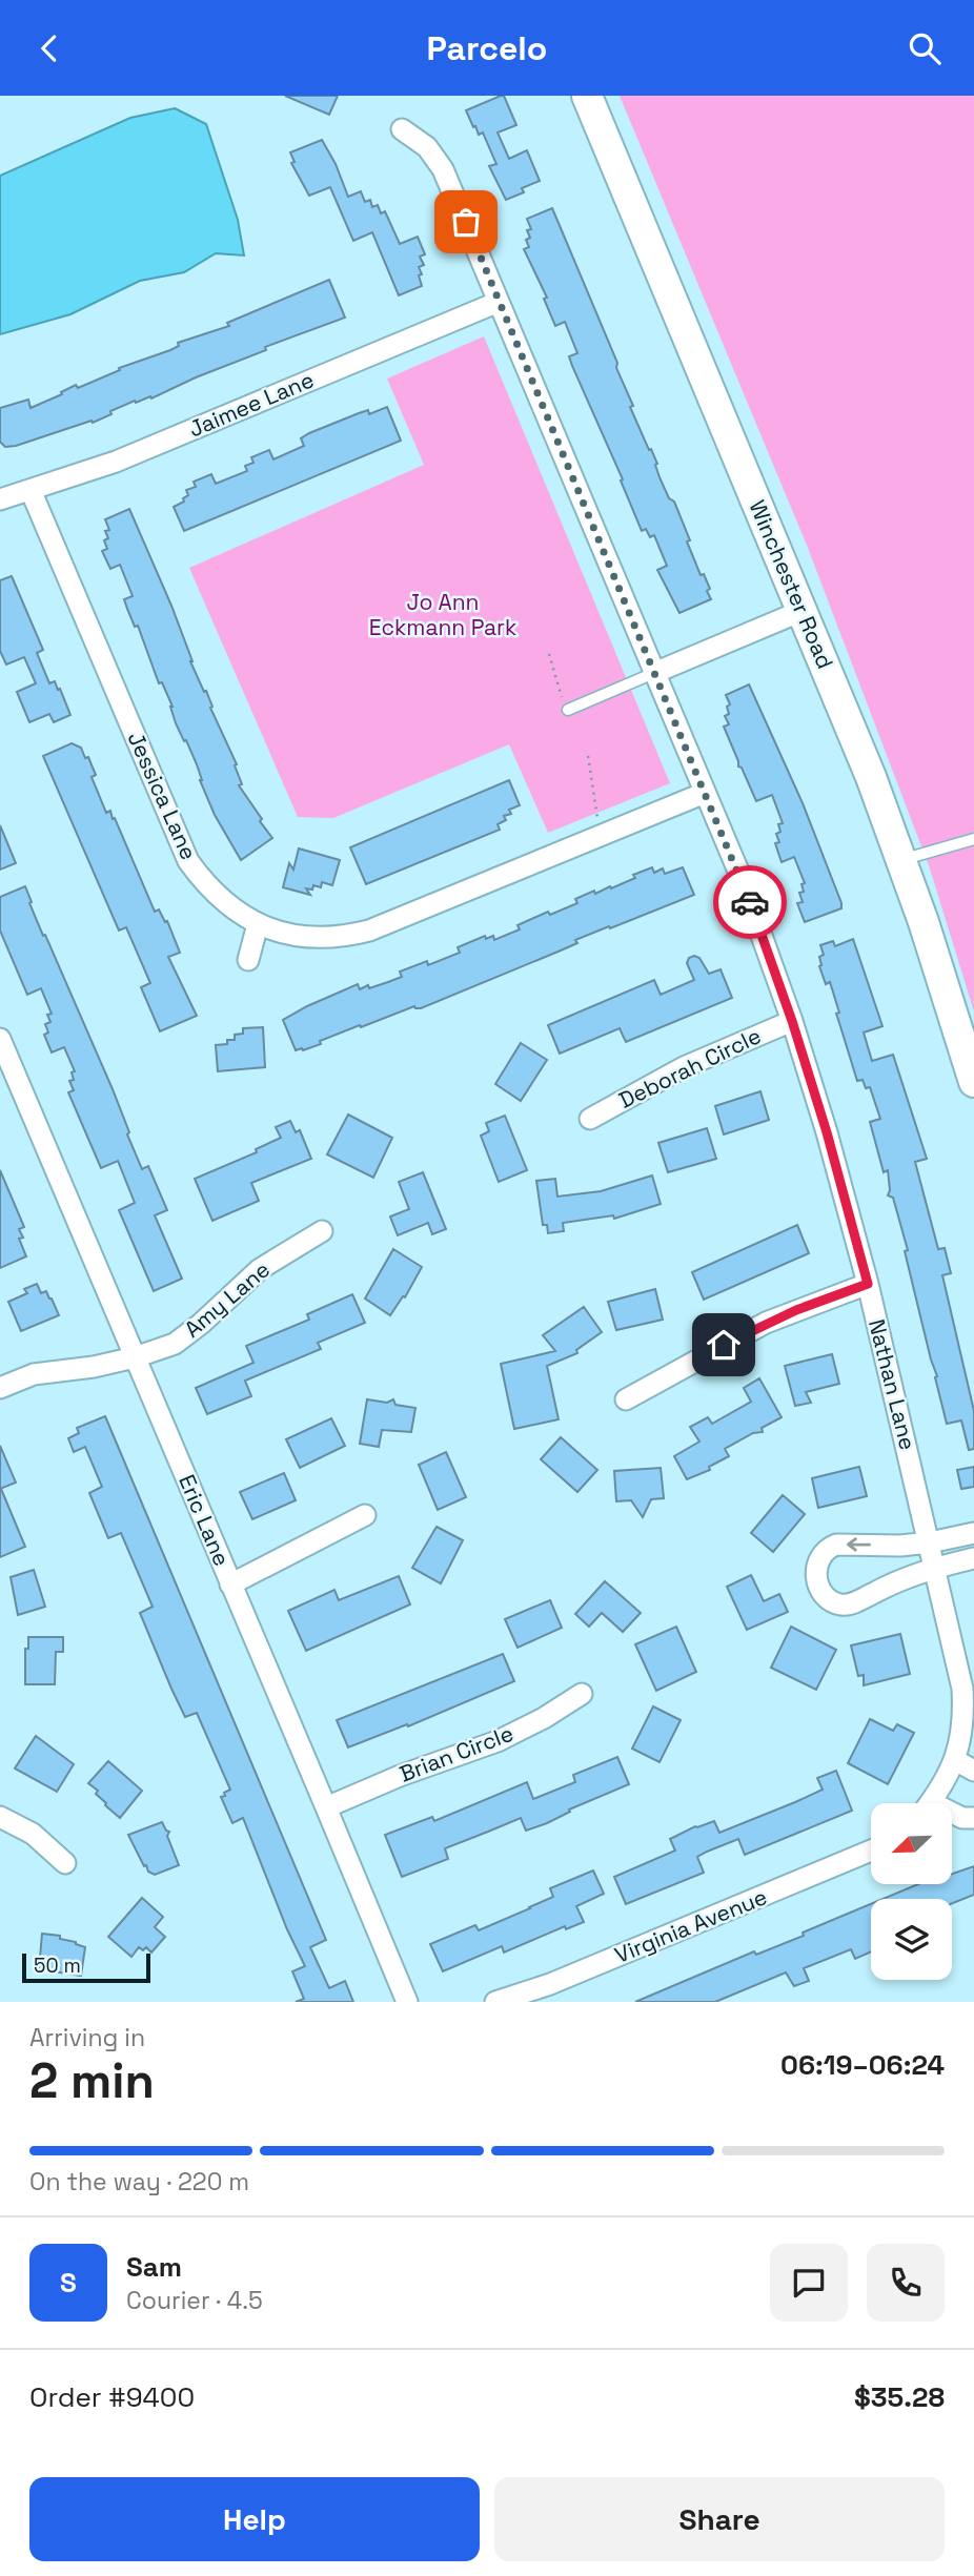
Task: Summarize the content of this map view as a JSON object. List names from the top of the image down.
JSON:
{
  "streets": {
    "main road": ["Winchester Road"],
    "street": [
      "Jaimee Lane",
      "Jessica Lane",
      "Deborah Circle",
      "Amy Lane",
      "Nathan Lane",
      "Eric Lane",
      "Brian Circle",
      "Virginia Avenue"
    ]
  },
  "crossings": [
    ["Jaimee Lane", "Jessica Lane"],
    ["Jaimee Lane", "Nathan Lane"],
    ["Jessica Lane", "Nathan Lane"],
    ["Deborah Circle", "Nathan Lane"],
    ["Amy Lane", "Eric Lane"],
    ["Eric Lane", "Brian Circle"]
  ],
  "parks": ["Jo Ann Eckmann Park"],
  "scale_bar": "50 m",
  "north": "bottom left",
  "page": {
    "header": "Parcelo",
    "scale": "50 m",
    "heading": ["2 min", "Arriving in", "06:19–06:24"],
    "panel": [
      "Sam",
      "Courier · 4.5",
      "Order #9400",
      "$35.28"
    ],
    "bar": "On the way · 220 m",
    "round": "S",
    "buttons": ["Help", "Share"]
  }
}
